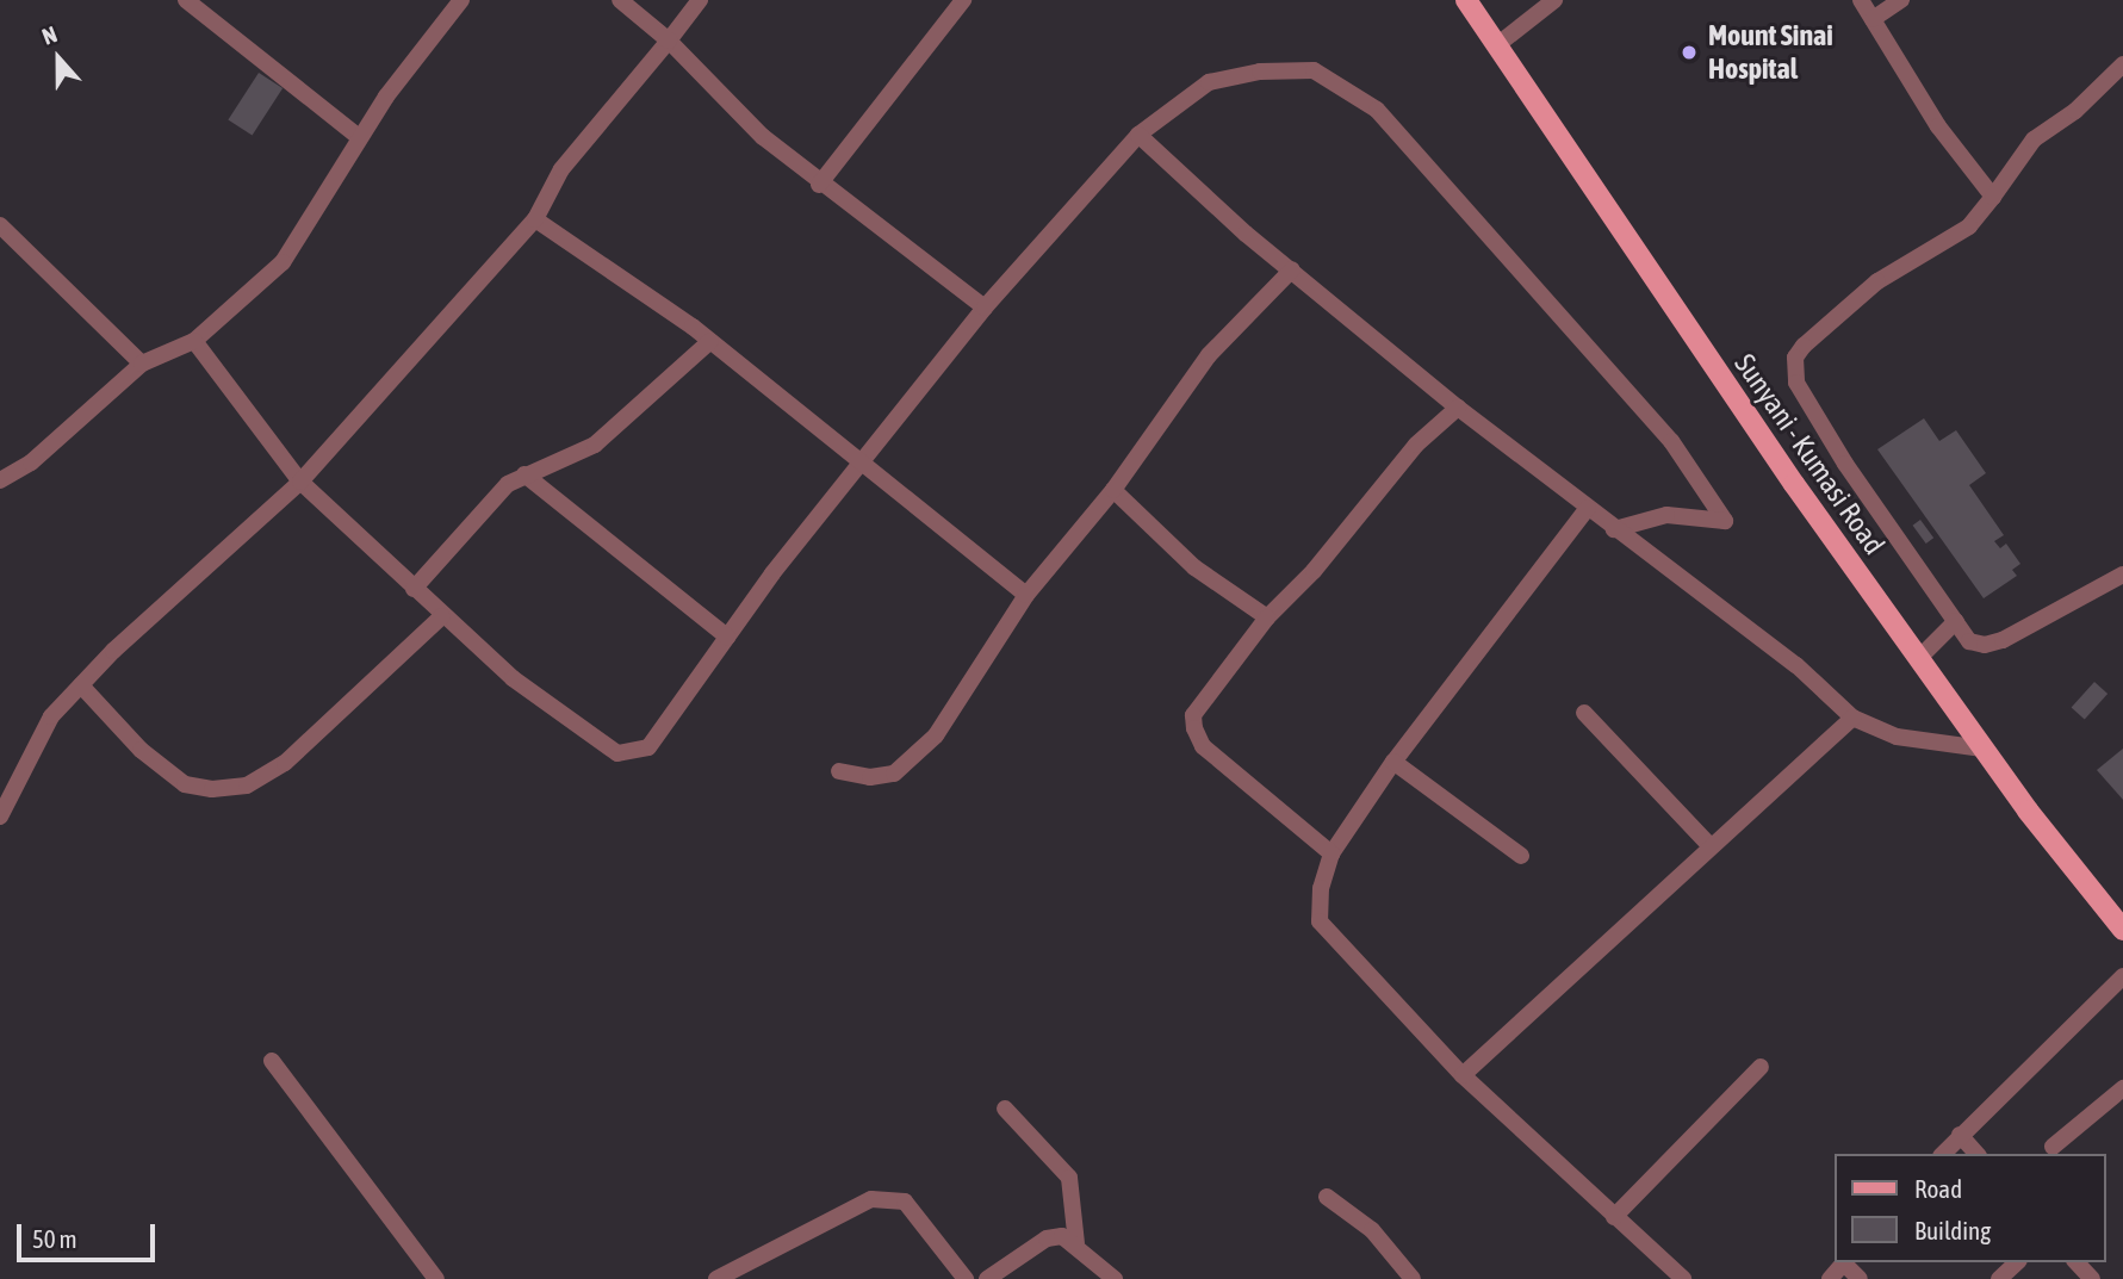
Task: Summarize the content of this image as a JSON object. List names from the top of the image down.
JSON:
{
  "streets": {
    "main road": ["Sunyani - Kumasi Road"]
  },
  "places": ["Mount Sinai Hospital"],
  "legend": ["Road", "Building"],
  "scale_bar": "50 m",
  "north": "top"
}
